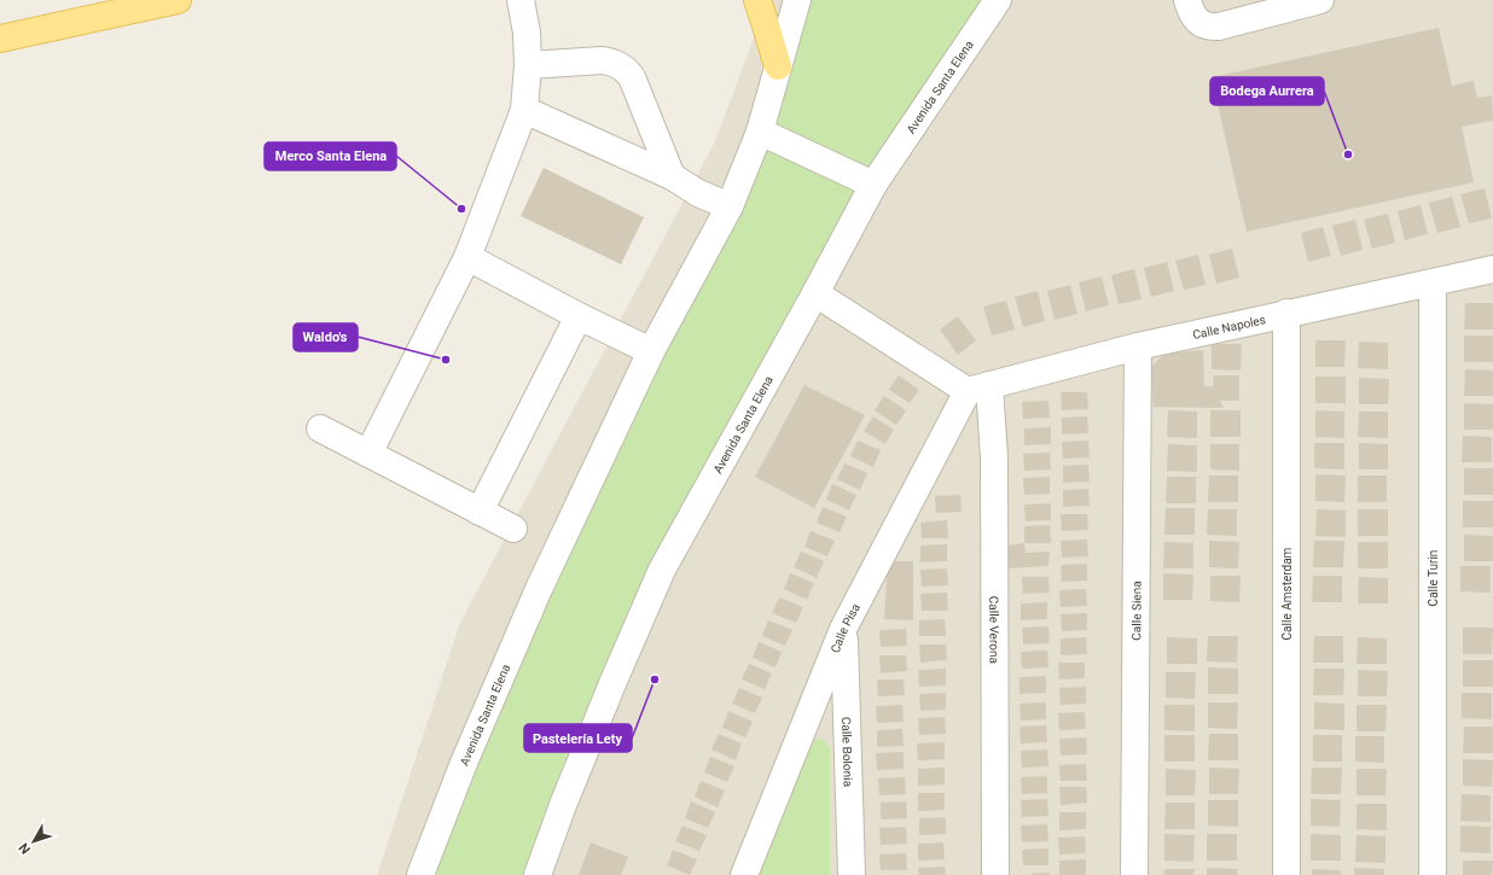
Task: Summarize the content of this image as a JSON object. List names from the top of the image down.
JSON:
{
  "streets": {
    "street": [
      "Avenida Santa Elena",
      "Calle Napoles",
      "Calle Turin",
      "Calle Amsterdam",
      "Calle Siena",
      "Calle Pisa",
      "Calle Verona",
      "Calle Bolonia"
    ]
  },
  "crossings": [
    ["Calle Napoles", "Calle Turin"],
    ["Calle Napoles", "Calle Amsterdam"],
    ["Calle Napoles", "Calle Siena"],
    ["Calle Napoles", "Calle Pisa"],
    ["Calle Napoles", "Calle Verona"],
    ["Calle Pisa", "Calle Verona"],
    ["Calle Pisa", "Calle Bolonia"]
  ],
  "places": [
    "Bodega Aurrera",
    "Merco Santa Elena",
    "Waldo's",
    "Pastelería Lety"
  ],
  "north": "bottom left"
}
